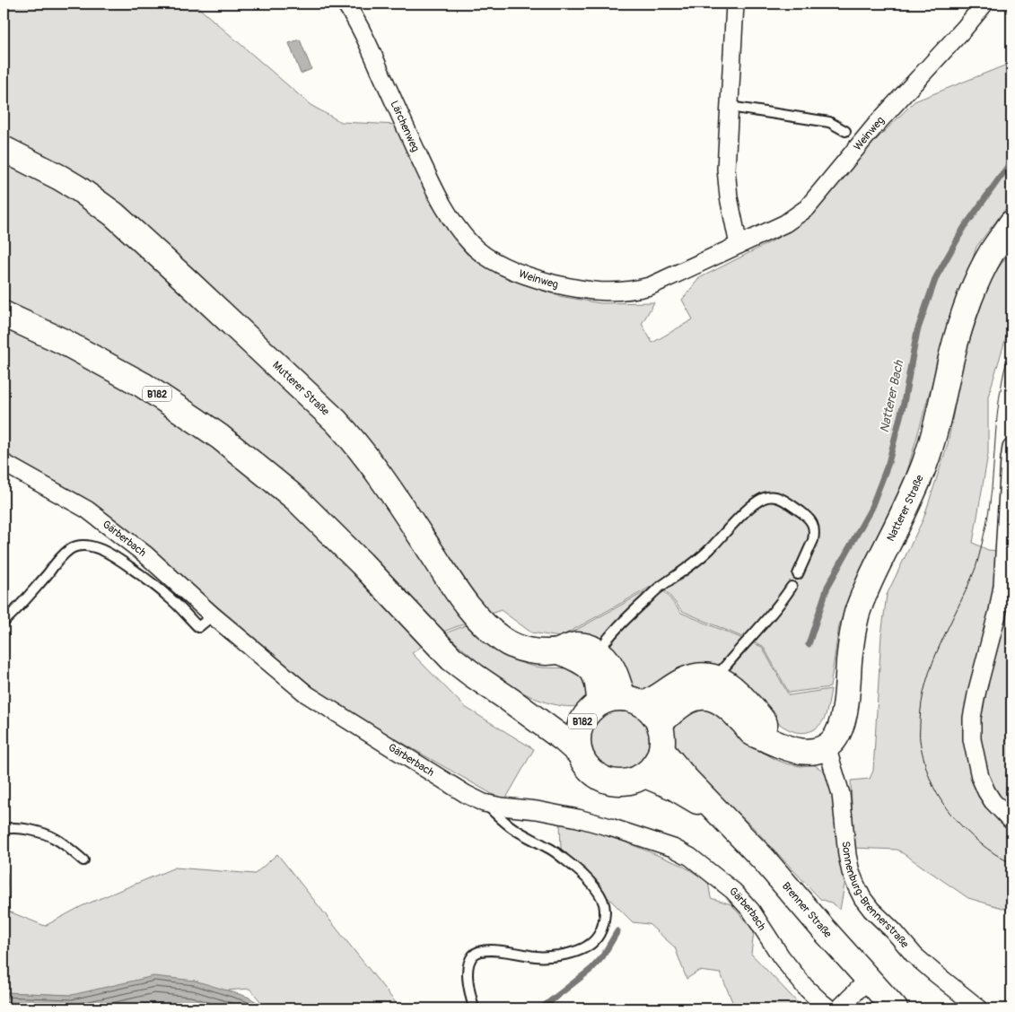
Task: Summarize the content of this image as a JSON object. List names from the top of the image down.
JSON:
{
  "streets": {
    "main road": [
      "Mutterer Straße",
      "B182",
      "Natterer Straße",
      "Brenner Straße"
    ],
    "street": [
      "Lärchenweg",
      "Weinweg",
      "Gärberbach",
      "Sonnenburg-Brennerstraße"
    ]
  },
  "crossings": [
    ["Lärchenweg", "Weinweg"],
    ["Mutterer Straße", "B182"],
    ["Mutterer Straße", "Brenner Straße"],
    ["B182", "Brenner Straße"],
    ["Natterer Straße", "Sonnenburg-Brennerstraße"]
  ],
  "water": ["Natterer Bach"]
}
